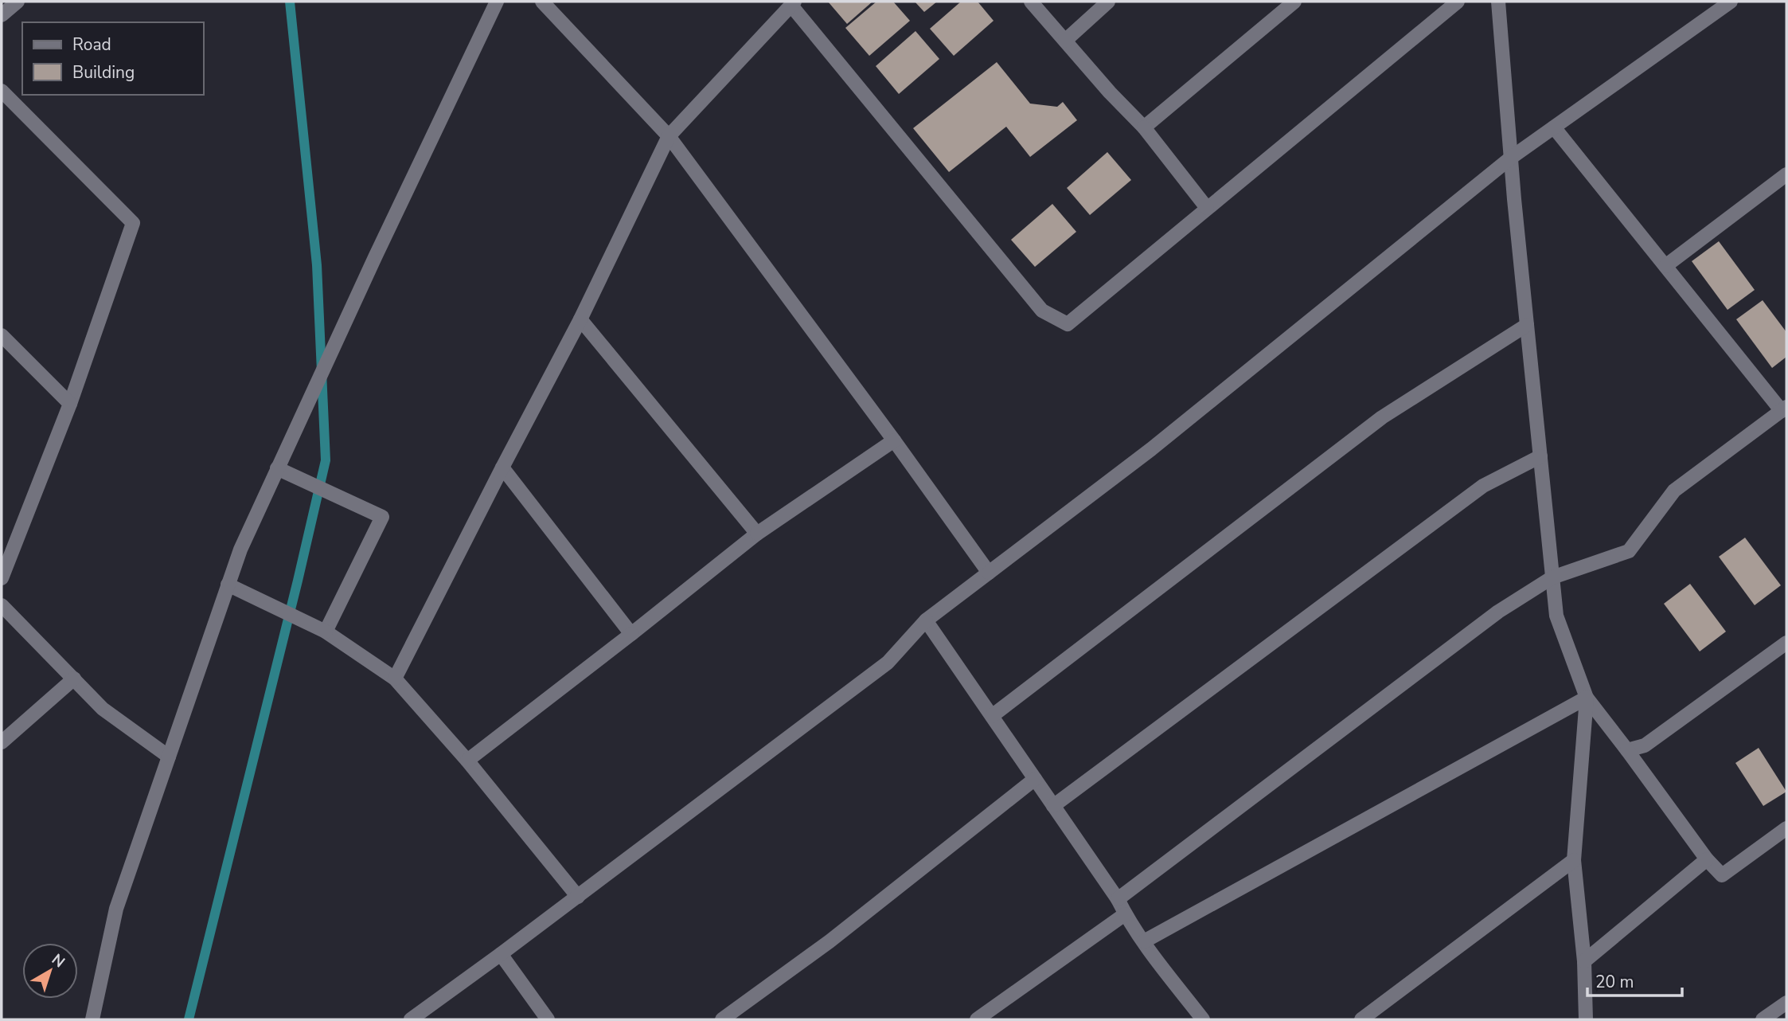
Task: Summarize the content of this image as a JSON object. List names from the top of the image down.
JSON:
{
  "legend": ["Road", "Building"],
  "scale_bar": "20 m",
  "north": "top right"
}
